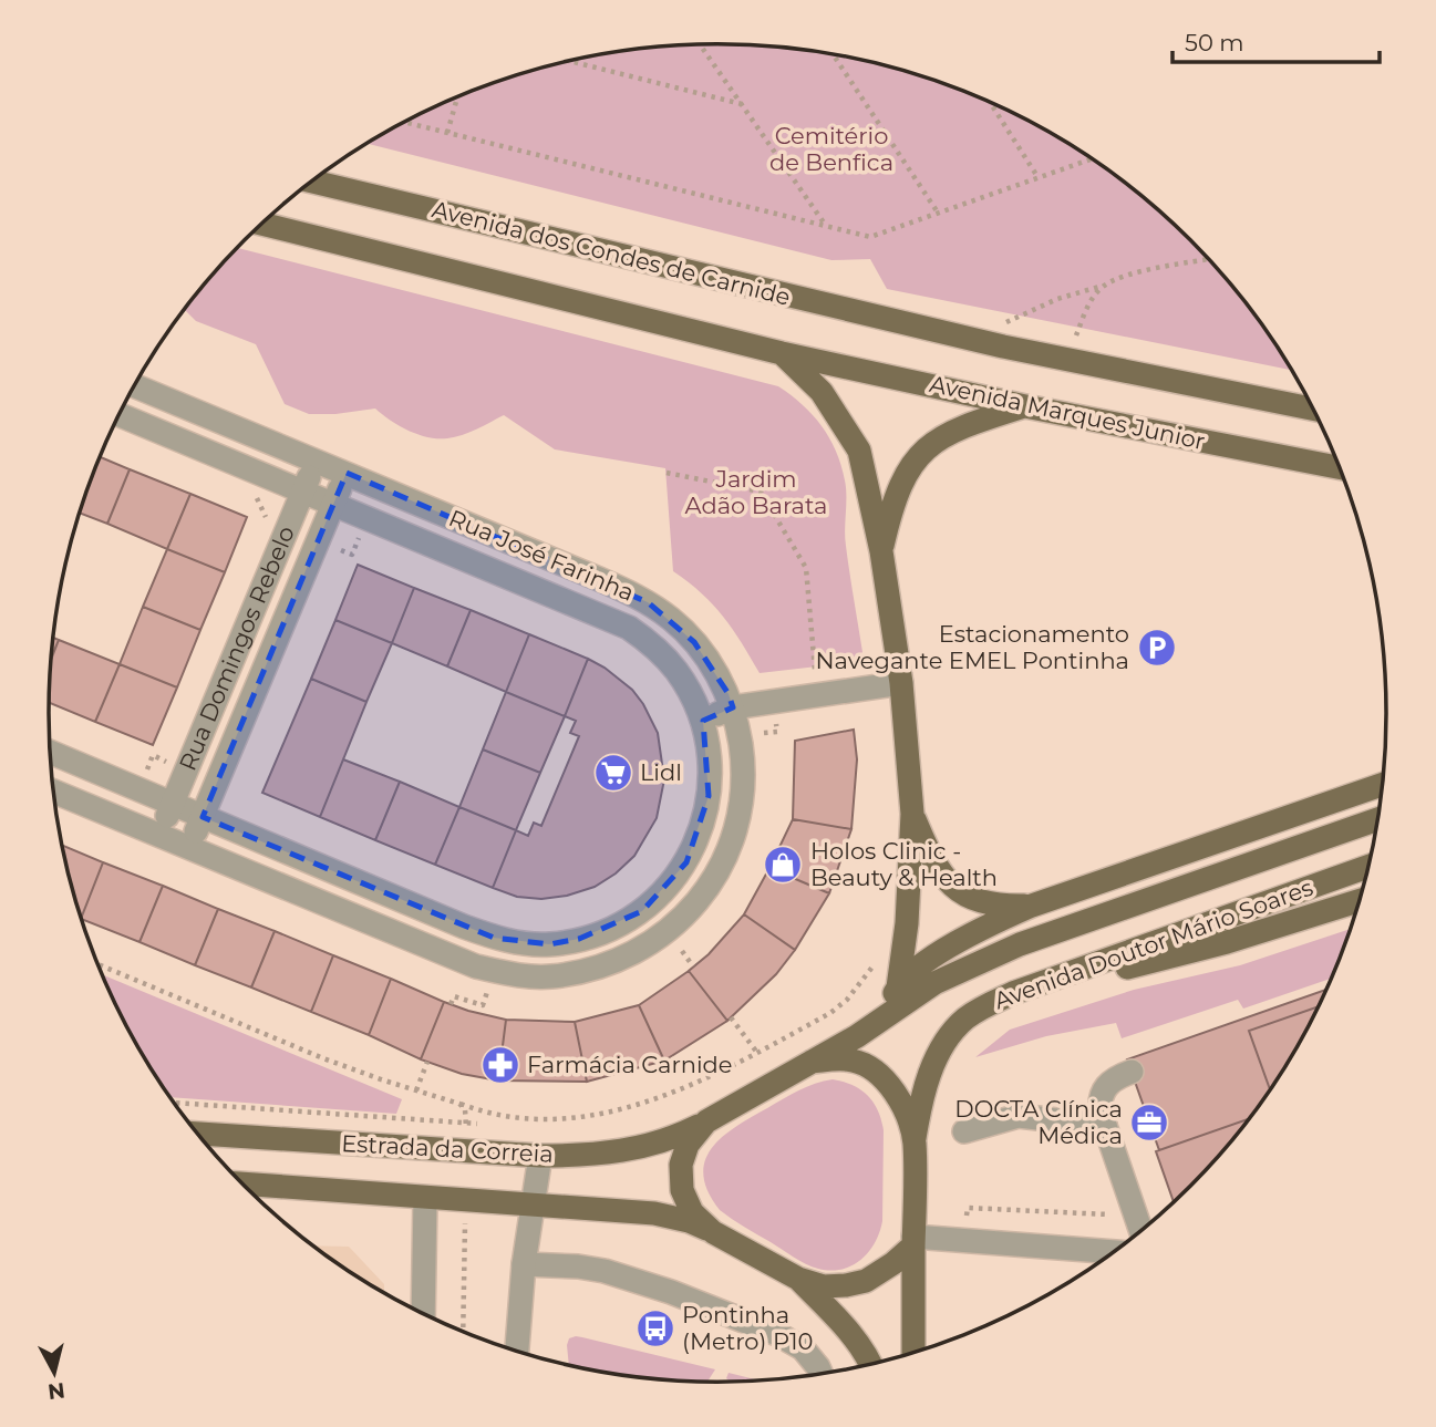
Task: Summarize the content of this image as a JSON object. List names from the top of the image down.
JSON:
{
  "streets": {
    "main road": [
      "Avenida dos Condes de Carnide",
      "Avenida Marques Junior",
      "Avenida Doutor Mário Soares",
      "Estrada da Correia"
    ],
    "street": ["Rua José Farinha", "Rua Domingos Rebelo"]
  },
  "crossings": [
    ["Rua José Farinha", "Rua Domingos Rebelo"],
    ["Avenida Doutor Mário Soares", "Estrada da Correia"]
  ],
  "parks": ["Cemitério de Benfica", "Jardim Adão Barata"],
  "places": {
    "parking": ["Estacionamento Navegante EMEL Pontinha"],
    "supermarket": ["Lidl"],
    "shop": ["Holos Clinic - Beauty & Health"],
    "pharmacy": ["Farmácia Carnide"],
    "office": ["DOCTA Clínica Médica"],
    "bus stop": ["Pontinha (Metro) P10"]
  },
  "scale_bar": "50 m",
  "north": "bottom"
}
